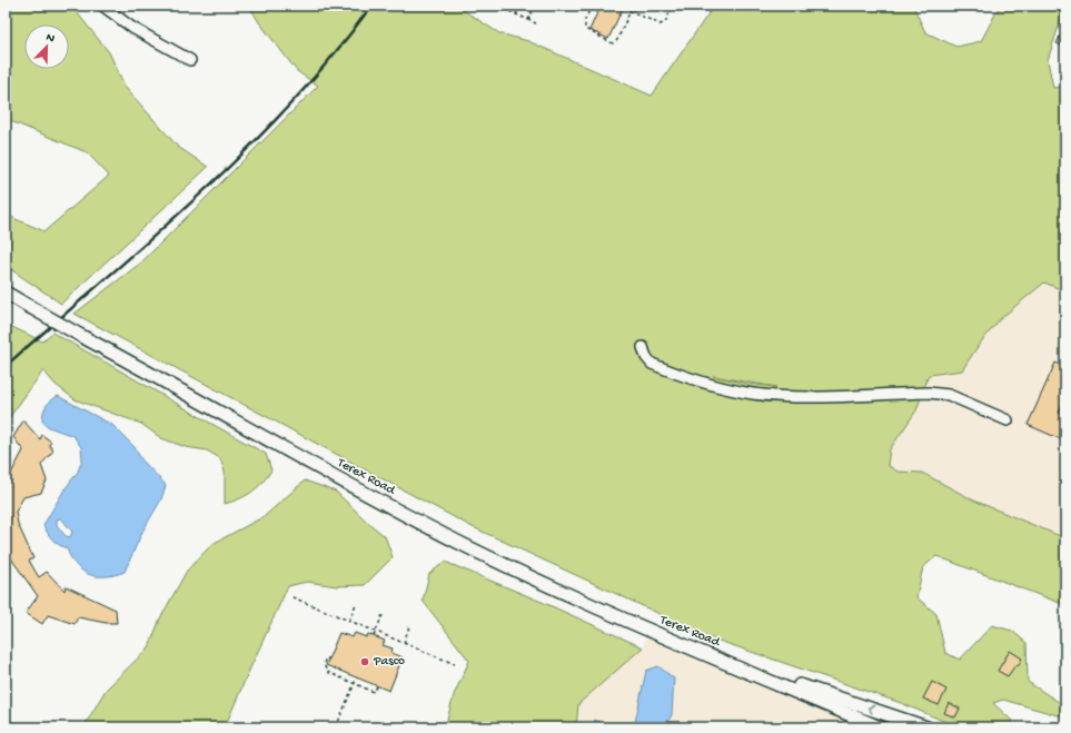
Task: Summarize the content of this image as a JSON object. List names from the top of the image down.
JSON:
{
  "streets": {
    "main road": ["Terex Road"]
  },
  "places": ["Pasco"],
  "north": "top right"
}
